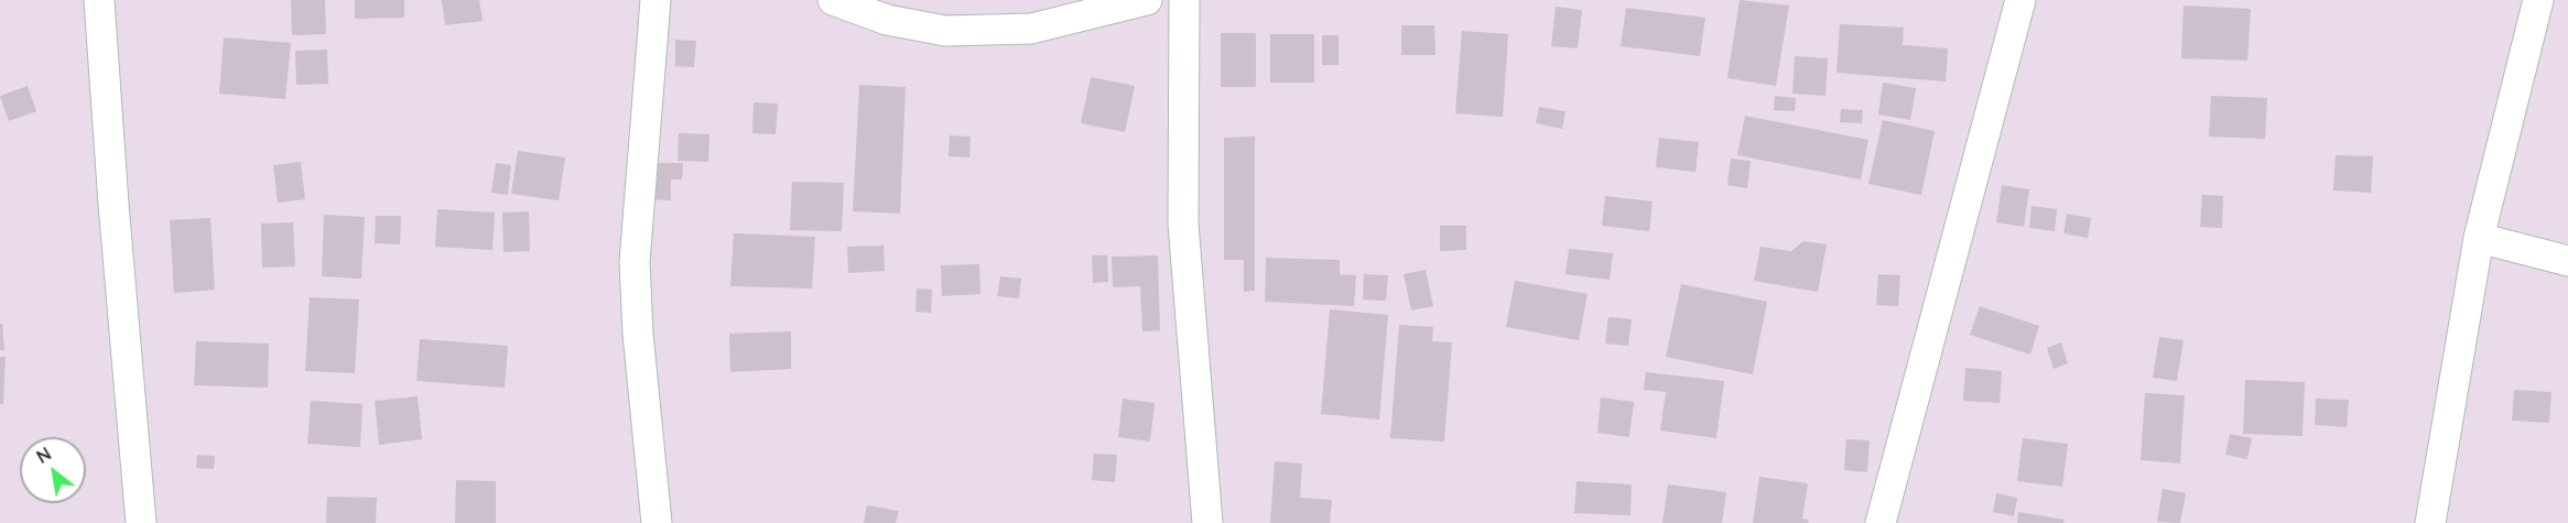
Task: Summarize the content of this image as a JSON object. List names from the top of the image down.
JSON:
{
  "north": "top left"
}
